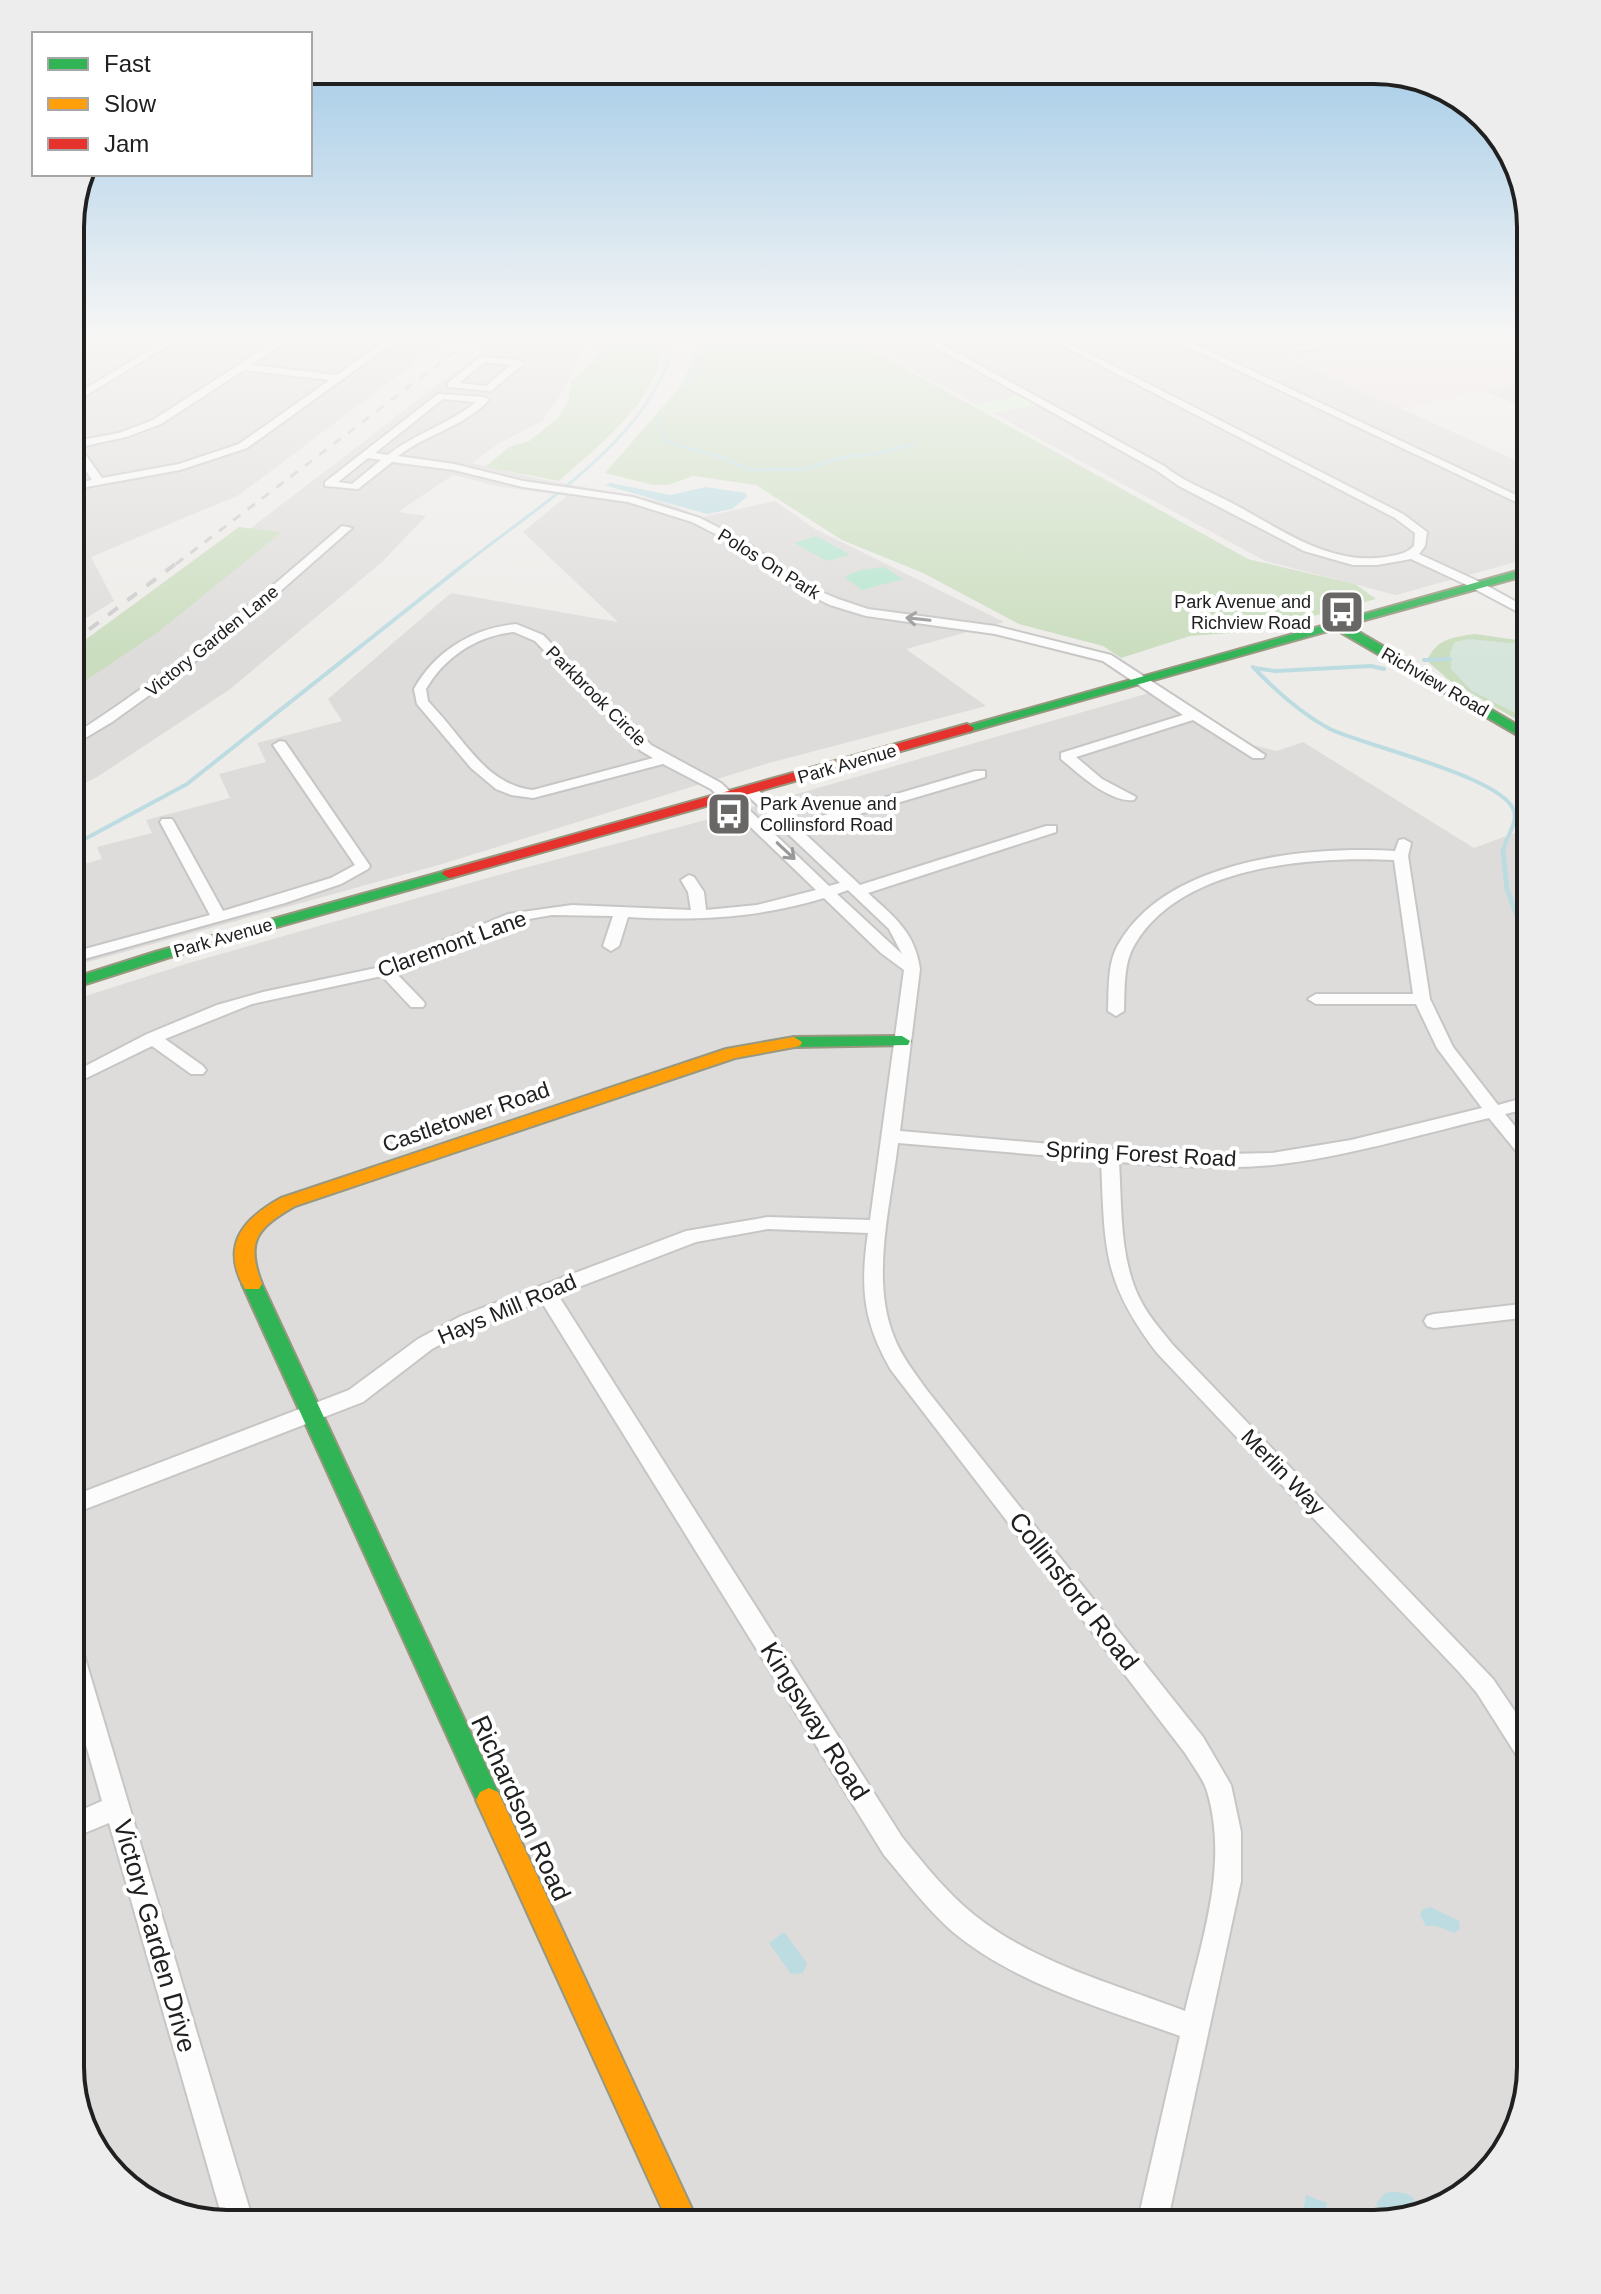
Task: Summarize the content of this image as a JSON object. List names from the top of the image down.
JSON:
{
  "streets": {
    "main road": [
      "Richview Road",
      "Park Avenue",
      "Castletower Road",
      "Richardson Road"
    ],
    "street": [
      "Polos On Park",
      "Victory Garden Lane",
      "Parkbrook Circle",
      "Claremont Lane",
      "Spring Forest Road",
      "Hays Mill Road",
      "Merlin Way",
      "Collinsford Road",
      "Kingsway Road",
      "Victory Garden Drive"
    ]
  },
  "crossings": [
    ["Polos On Park", "Park Avenue"],
    ["Richview Road", "Park Avenue"],
    ["Parkbrook Circle", "Park Avenue"],
    ["Park Avenue", "Collinsford Road"],
    ["Claremont Lane", "Collinsford Road"],
    ["Castletower Road", "Hays Mill Road"],
    ["Castletower Road", "Collinsford Road"],
    ["Castletower Road", "Richardson Road"],
    ["Spring Forest Road", "Merlin Way"],
    ["Spring Forest Road", "Collinsford Road"],
    ["Hays Mill Road", "Collinsford Road"],
    ["Hays Mill Road", "Kingsway Road"],
    ["Hays Mill Road", "Richardson Road"],
    ["Collinsford Road", "Kingsway Road"]
  ],
  "one_way": ["Polos On Park"],
  "places": {
    "bus stop": ["Park Avenue and Richview Road", "Park Avenue and Collinsford Road"]
  },
  "legend": ["Fast", "Slow", "Jam"]
}
